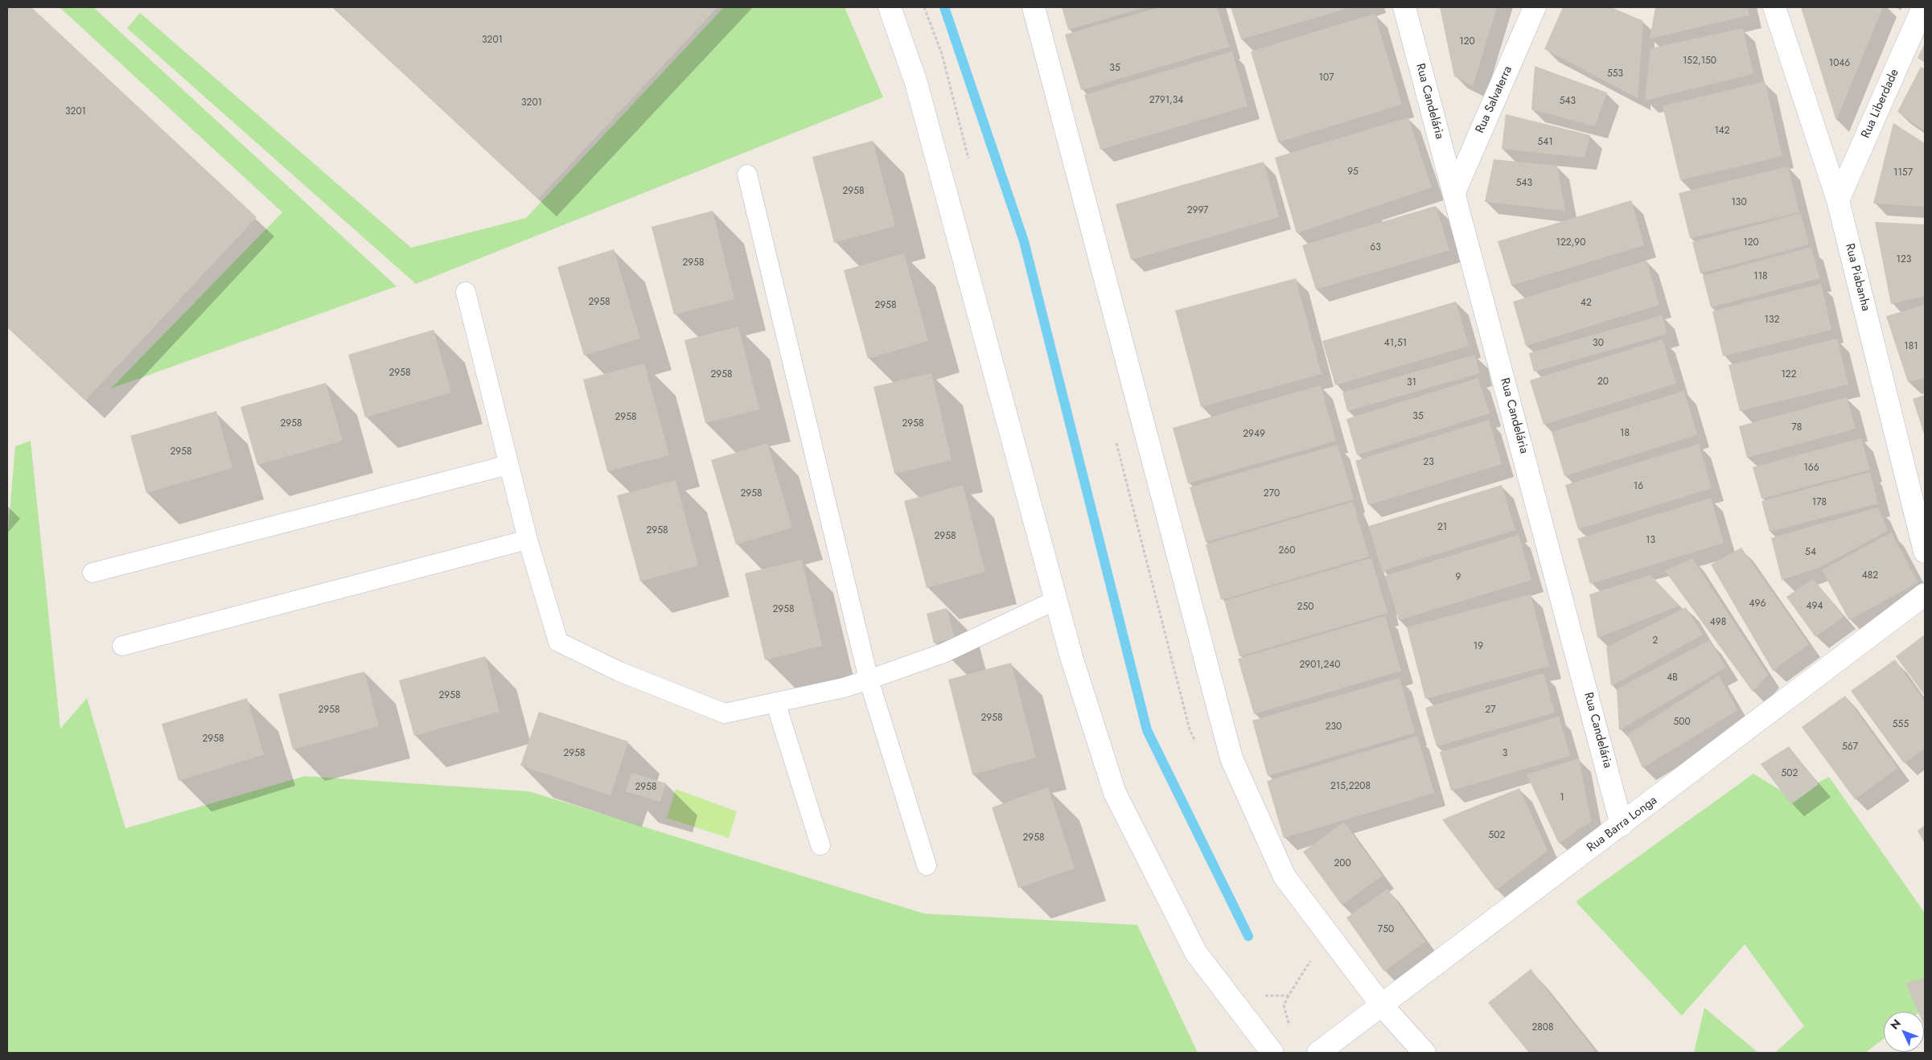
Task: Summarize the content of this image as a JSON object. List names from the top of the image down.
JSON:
{
  "streets": {
    "street": [
      "Rua Salvaterra",
      "Rua Candelária",
      "Rua Liberdade",
      "Rua Piabanha",
      "Rua Barra Longa"
    ]
  },
  "crossings": [
    ["Rua Salvaterra", "Rua Candelária"],
    ["Rua Candelária", "Rua Barra Longa"],
    ["Rua Liberdade", "Rua Piabanha"]
  ],
  "house_numbers": [
    "3201",
    "120",
    "152,150",
    "1046",
    "35",
    "553",
    "107",
    "2791,34",
    "543",
    "3201",
    "3201",
    "142",
    "541",
    "95",
    "1157",
    "543",
    "2958",
    "130",
    "2997",
    "122,90",
    "120",
    "63",
    "123",
    "2958",
    "118",
    "2958",
    "42",
    "2958",
    "132",
    "41,51",
    "30",
    "181",
    "2958",
    "2958",
    "122",
    "20",
    "31",
    "35",
    "2958",
    "2958",
    "2958",
    "78",
    "18",
    "2949",
    "2958",
    "23",
    "166",
    "16",
    "2958",
    "270",
    "178",
    "21",
    "2958",
    "2958",
    "13",
    "260",
    "54",
    "482",
    "9",
    "496",
    "494",
    "250",
    "2958",
    "498",
    "2",
    "19",
    "2901,240",
    "4B",
    "2958",
    "2958",
    "27",
    "2958",
    "500",
    "555",
    "230",
    "2958",
    "567",
    "2958",
    "3",
    "502",
    "215,2208",
    "2958",
    "1",
    "502",
    "2958",
    "200",
    "750",
    "2808"
  ],
  "north": "top left"
}
